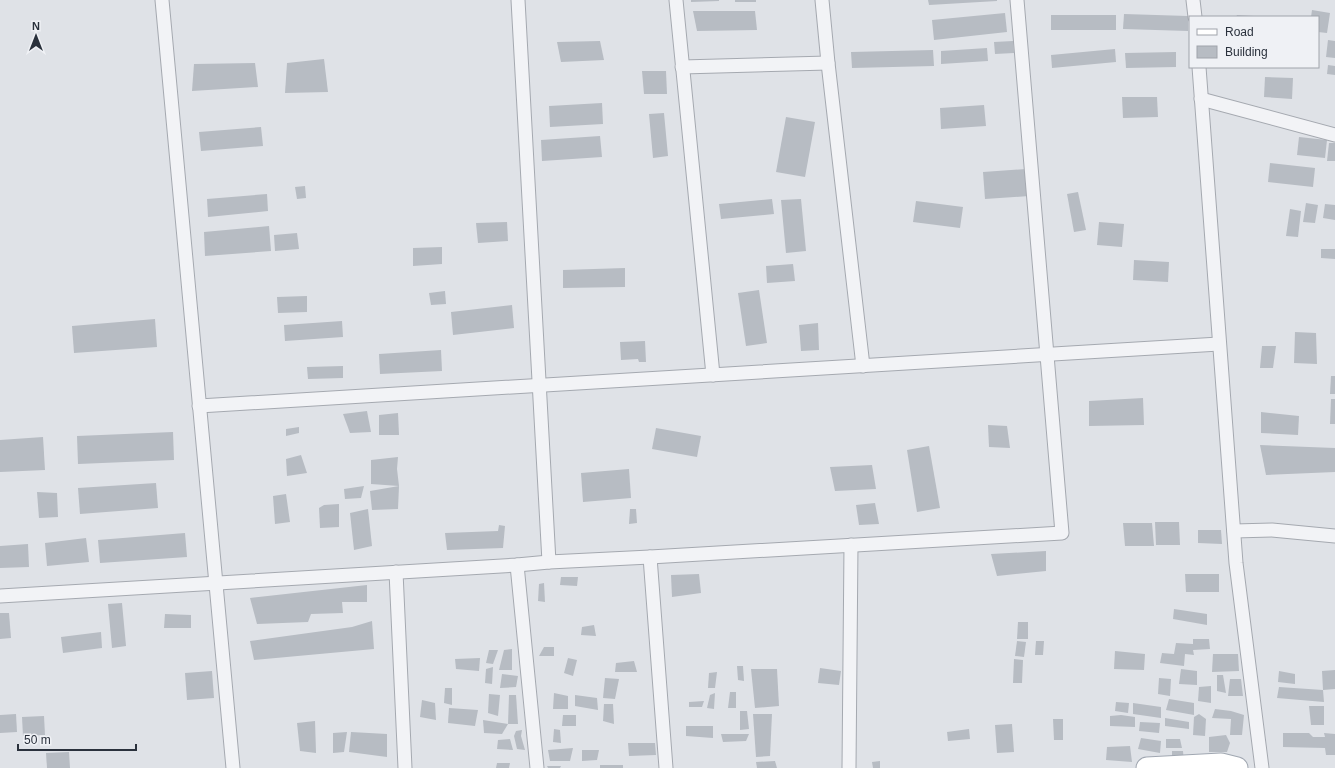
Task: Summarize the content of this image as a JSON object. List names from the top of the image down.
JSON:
{
  "legend": ["Road", "Building"],
  "scale_bar": "50 m",
  "north": "top"
}
